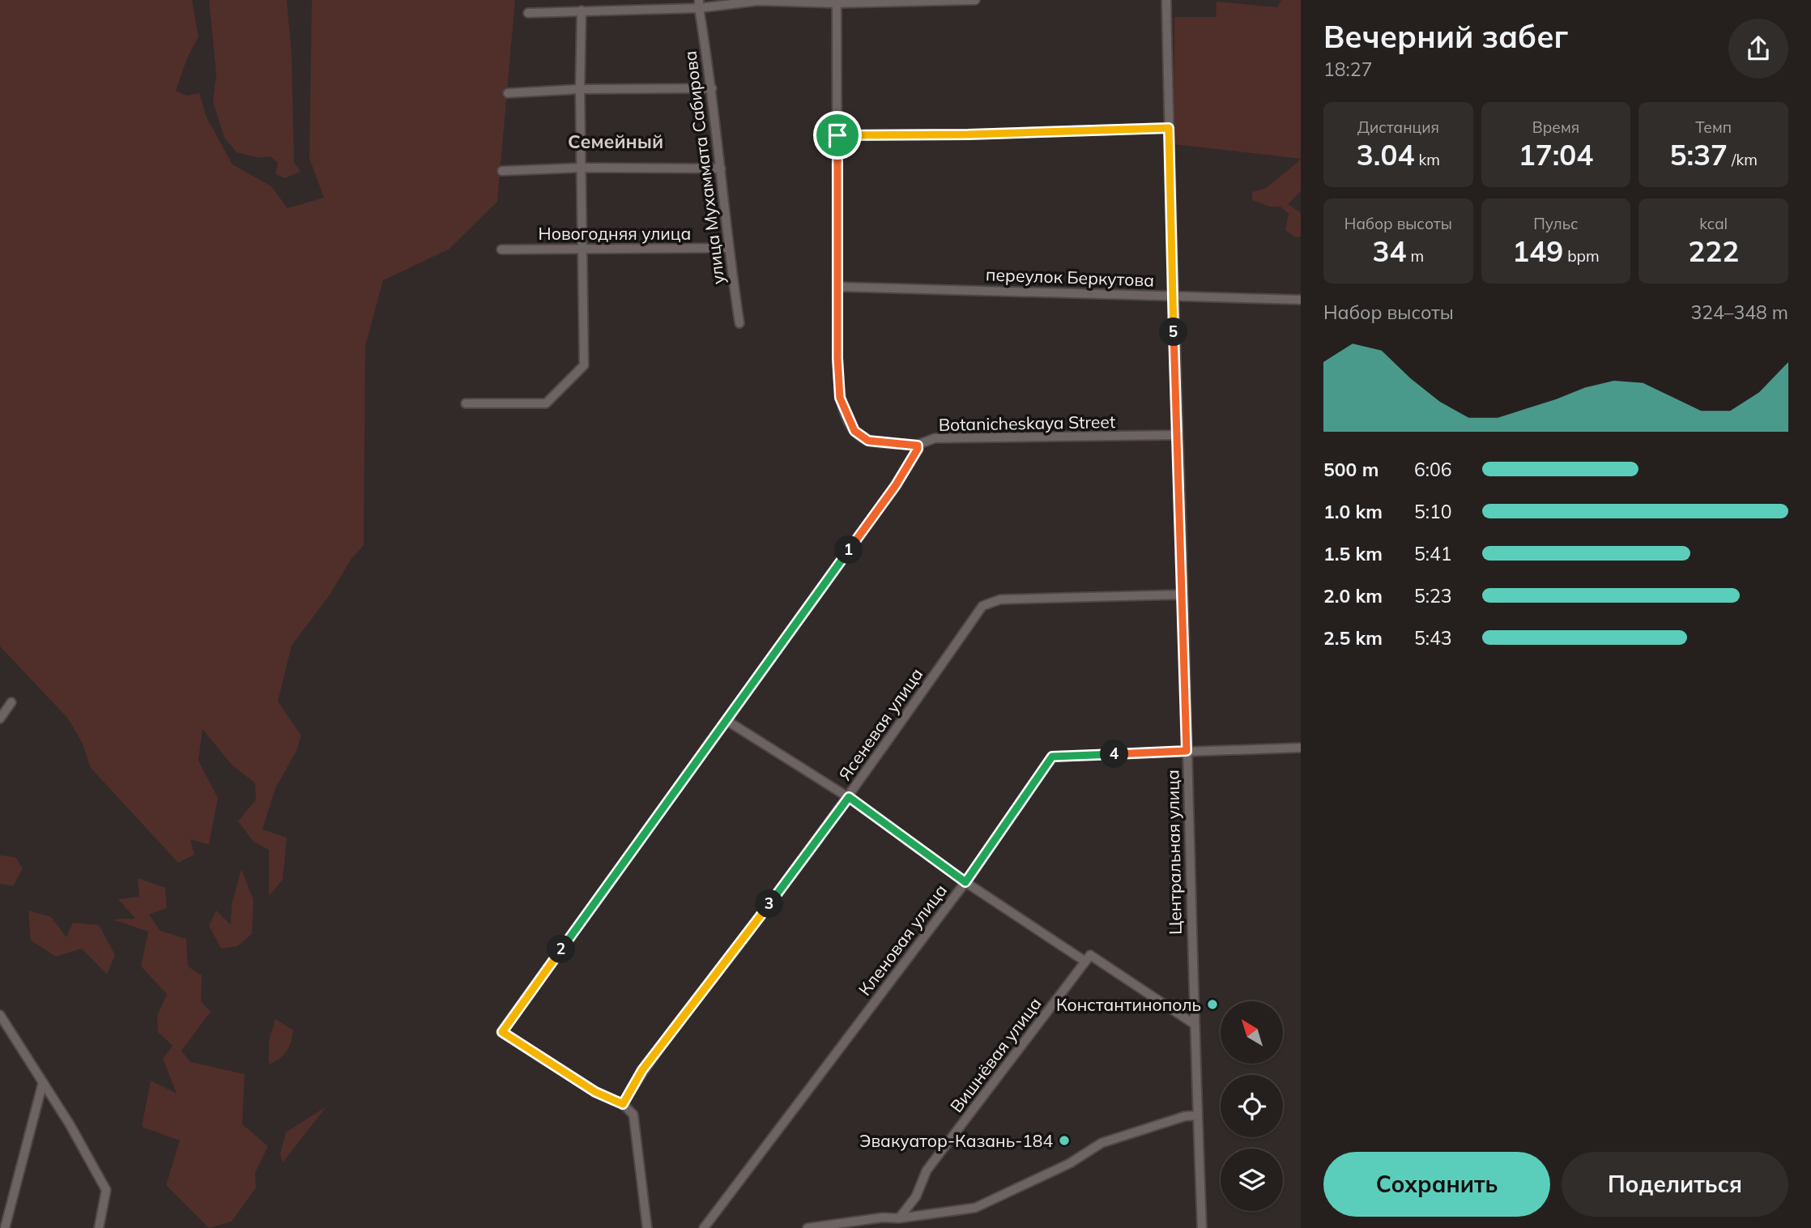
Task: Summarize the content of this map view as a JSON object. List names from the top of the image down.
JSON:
{
  "streets": {
    "street": [
      "улица Мухаммата Сабирова",
      "Новогодняя улица",
      "переулок Беркутова",
      "Botanicheskaya Street",
      "Ясеневая улица",
      "Центральная улица",
      "Кленовая улица",
      "Вишнёвая улица"
    ]
  },
  "crossings": [
    ["улица Мухаммата Сабирова", "Новогодняя улица"],
    ["переулок Беркутова", "Центральная улица"],
    ["Botanicheskaya Street", "Ясеневая улица"],
    ["Botanicheskaya Street", "Центральная улица"],
    ["Ясеневая улица", "Центральная улица"],
    ["Центральная улица", "Кленовая улица"]
  ],
  "districts": ["Семейный"],
  "places": ["Константинополь", "Эвакуатор-Казань-184"],
  "north": "top left",
  "page": {
    "heading": ["Вечерний забег", "18:27"],
    "stats": [
      ["Дистанция", "3.04 km"],
      ["Время", "17:04"],
      ["Темп", "5:37 /km"],
      ["Набор высоты", "34 m"],
      ["Пульс", "149 bpm"],
      ["kcal", "222"]
    ],
    "chart": ["Набор высоты", "324–348 m"],
    "pins": [
      "5",
      "1",
      "4",
      "3",
      "2"
    ],
    "list": [
      {
        "name": "500 m",
        "note": "6:06"
      },
      {
        "name": "1.0 km",
        "note": "5:10"
      },
      {
        "name": "1.5 km",
        "note": "5:41"
      },
      {
        "name": "2.0 km",
        "note": "5:23"
      },
      {
        "name": "2.5 km",
        "note": "5:43"
      }
    ],
    "buttons": ["Сохранить", "Поделиться"]
  }
}
